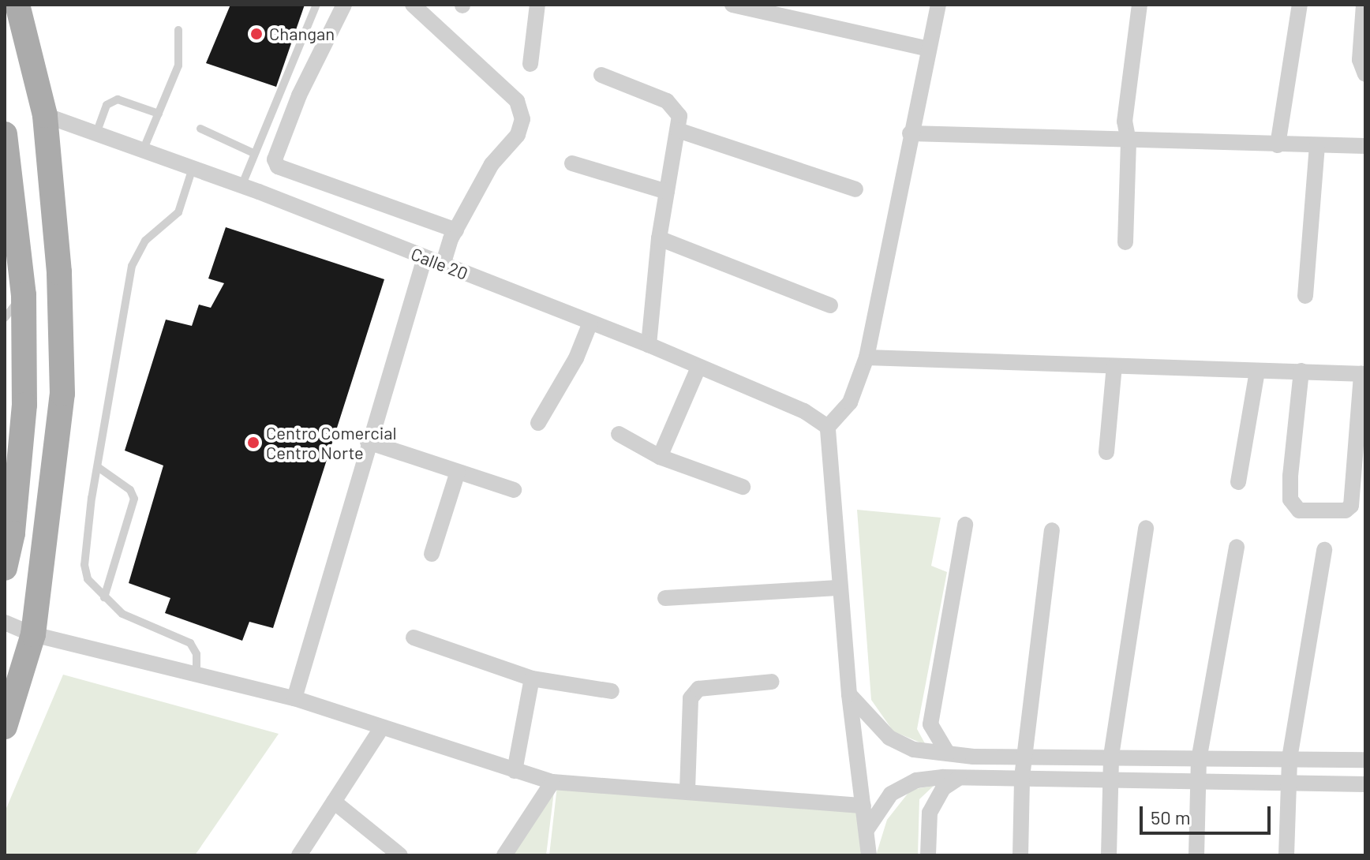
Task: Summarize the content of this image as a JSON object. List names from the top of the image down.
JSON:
{
  "streets": {
    "street": ["Calle 20"]
  },
  "places": ["Changan", "Centro Comercial Centro Norte"],
  "scale_bar": "50 m"
}
